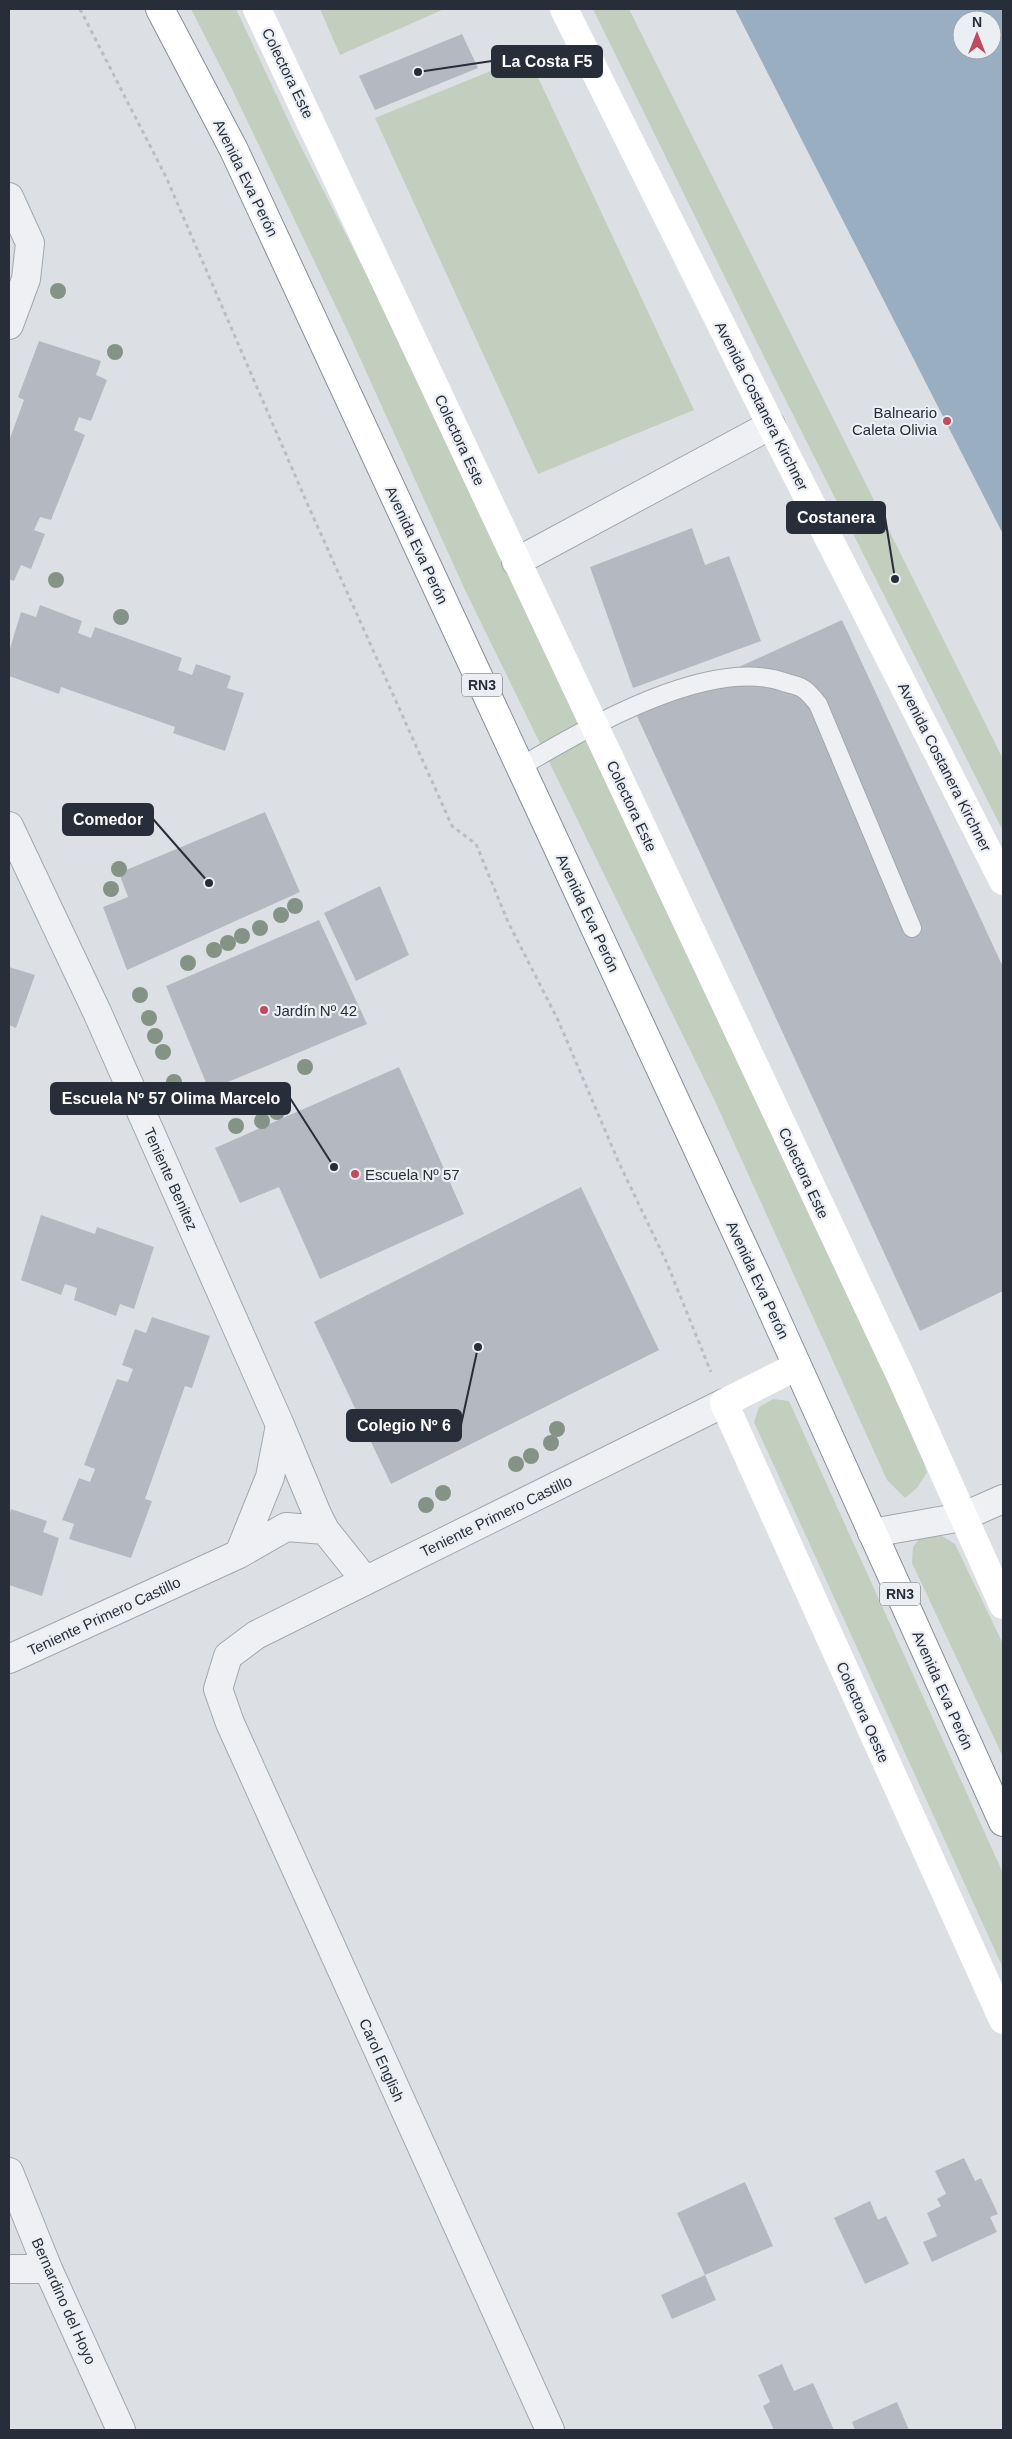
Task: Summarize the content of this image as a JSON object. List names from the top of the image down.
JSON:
{
  "streets": {
    "main road": [
      "Colectora Este",
      "Avenida Eva Perón",
      "Avenida Costanera Kirchner",
      "RN3",
      "Teniente Primero Castillo",
      "Colectora Oeste"
    ],
    "street": ["Teniente Benitez", "Carol English", "Bernardino del Hoyo"]
  },
  "crossings": [
    ["Avenida Eva Perón", "Teniente Primero Castillo"],
    ["Teniente Benitez", "Teniente Primero Castillo"],
    ["Teniente Primero Castillo", "Colectora Oeste"],
    ["Teniente Primero Castillo", "Carol English"]
  ],
  "places": [
    "La Costa F5",
    "Balneario Caleta Olivia",
    "Costanera",
    "Comedor",
    "Jardín Nº 42",
    "Escuela Nº 57 Olima Marcelo",
    "Escuela Nº 57",
    "Colegio Nº 6"
  ],
  "north": "top"
}
